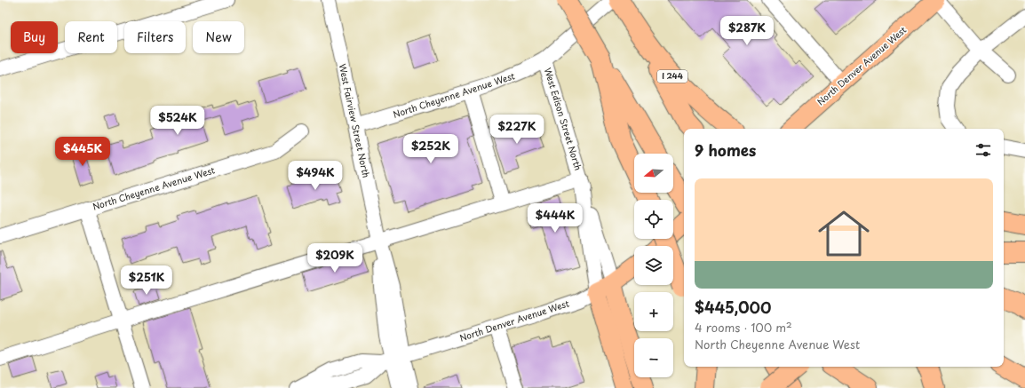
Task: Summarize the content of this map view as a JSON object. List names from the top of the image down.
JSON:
{
  "streets": {
    "highway": ["I 244"],
    "main road": ["North Denver Avenue West", "West Edison Street North"],
    "street": ["North Cheyenne Avenue West", "West Fairview Street North"]
  },
  "crossings": [
    ["North Denver Avenue West", "West Edison Street North"],
    ["North Denver Avenue West", "West Fairview Street North"],
    ["North Cheyenne Avenue West", "West Edison Street North"],
    ["North Cheyenne Avenue West", "West Fairview Street North"]
  ],
  "north": "left",
  "page": {
    "price": [
      "$287K",
      "$524K",
      "$227K",
      "$252K",
      "$445K",
      "$494K",
      "$444K",
      "$209K",
      "$251K"
    ],
    "chip": [
      "Buy",
      "Rent",
      "Filters",
      "New"
    ],
    "heading": "9 homes",
    "map_buttons": ["+", "−"],
    "list": [
      {
        "name": "$445,000",
        "note": "4 rooms · 100 m² · North Cheyenne Avenue West"
      }
    ]
  }
}
